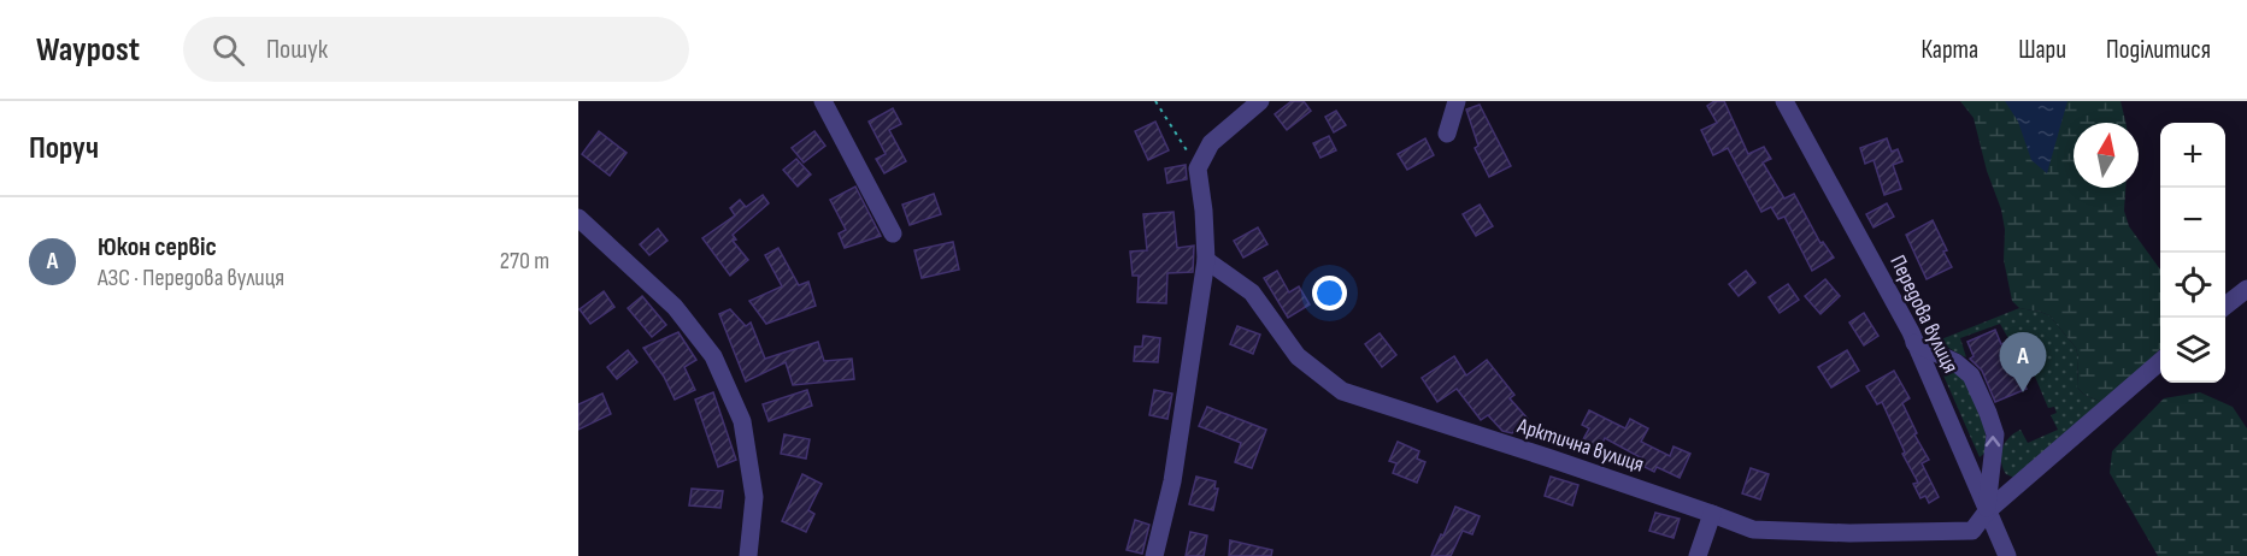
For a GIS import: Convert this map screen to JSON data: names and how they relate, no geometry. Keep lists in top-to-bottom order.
{
  "streets": {
    "street": ["Передова вулиця", "Арктична вулиця"]
  },
  "crossings": [
    ["Передова вулиця", "Арктична вулиця"]
  ],
  "north": "top",
  "page": {
    "header": "Waypost",
    "search": "Пошук",
    "nav": ["Карта", "Шари", "Поділитися"],
    "heading": "Поруч",
    "map_buttons": ["+", "−"],
    "list": [
      {
        "mark": "A",
        "name": "Юкон сервіс",
        "note": "АЗС · Передова вулиця",
        "value": "270 m"
      }
    ],
    "pins": "A"
  }
}
